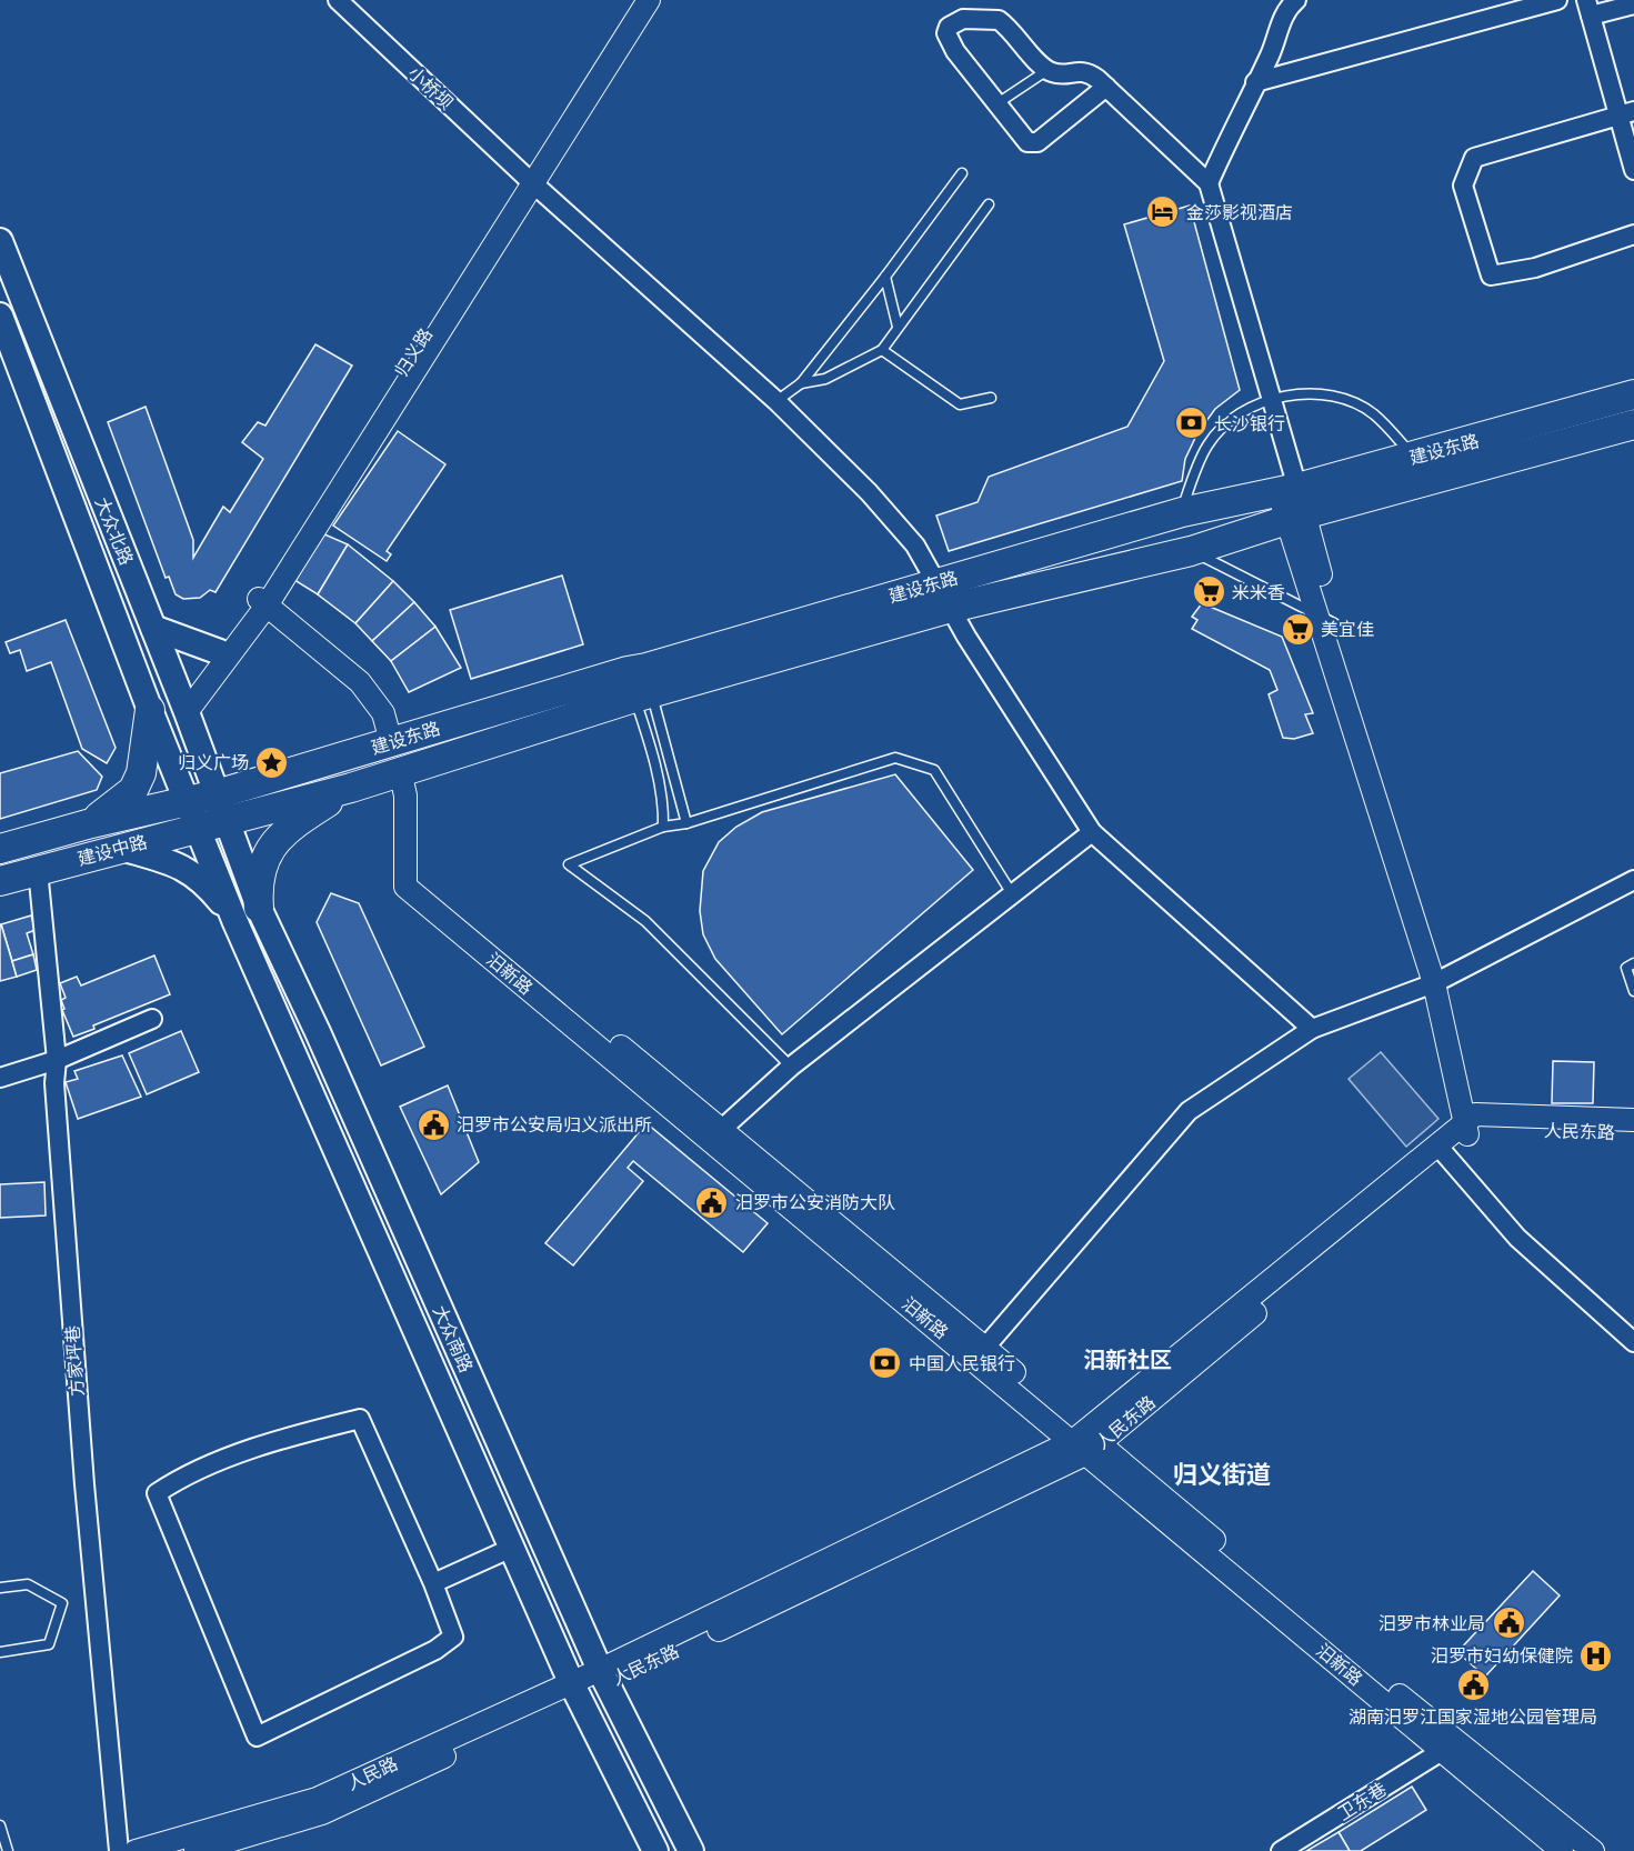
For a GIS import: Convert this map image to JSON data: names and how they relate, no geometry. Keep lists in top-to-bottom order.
{
  "streets": {
    "main road": [
      "建设东路",
      "大众北路",
      "建设中路",
      "大众南路"
    ],
    "street": [
      "小桥坝",
      "汨新路",
      "人民东路",
      "方家坪巷",
      "人民路",
      "卫东巷"
    ]
  },
  "crossings": [
    ["小桥坝", "建设东路"],
    ["建设东路", "大众北路"],
    ["建设东路", "建设中路"],
    ["建设东路", "汨新路"],
    ["建设东路", "大众南路"],
    ["大众北路", "建设中路"],
    ["大众北路", "大众南路"],
    ["建设中路", "大众南路"],
    ["建设中路", "方家坪巷"],
    ["汨新路", "人民东路"],
    ["汨新路", "卫东巷"],
    ["人民东路", "大众南路"],
    ["人民东路", "人民路"],
    ["大众南路", "人民路"]
  ],
  "districts": ["汨新社区", "归义街道"],
  "places": {
    "hotel": ["金莎影视酒店"],
    "bank": ["长沙银行", "中国人民银行"],
    "supermarket": ["米米香", "美宜佳"],
    "place": ["归义广场"],
    "public building": [
      "汨罗市公安局归义派出所",
      "汨罗市公安消防大队",
      "汨罗市林业局",
      "湖南汨罗江国家湿地公园管理局"
    ],
    "hospital": ["汨罗市妇幼保健院"]
  }
}
